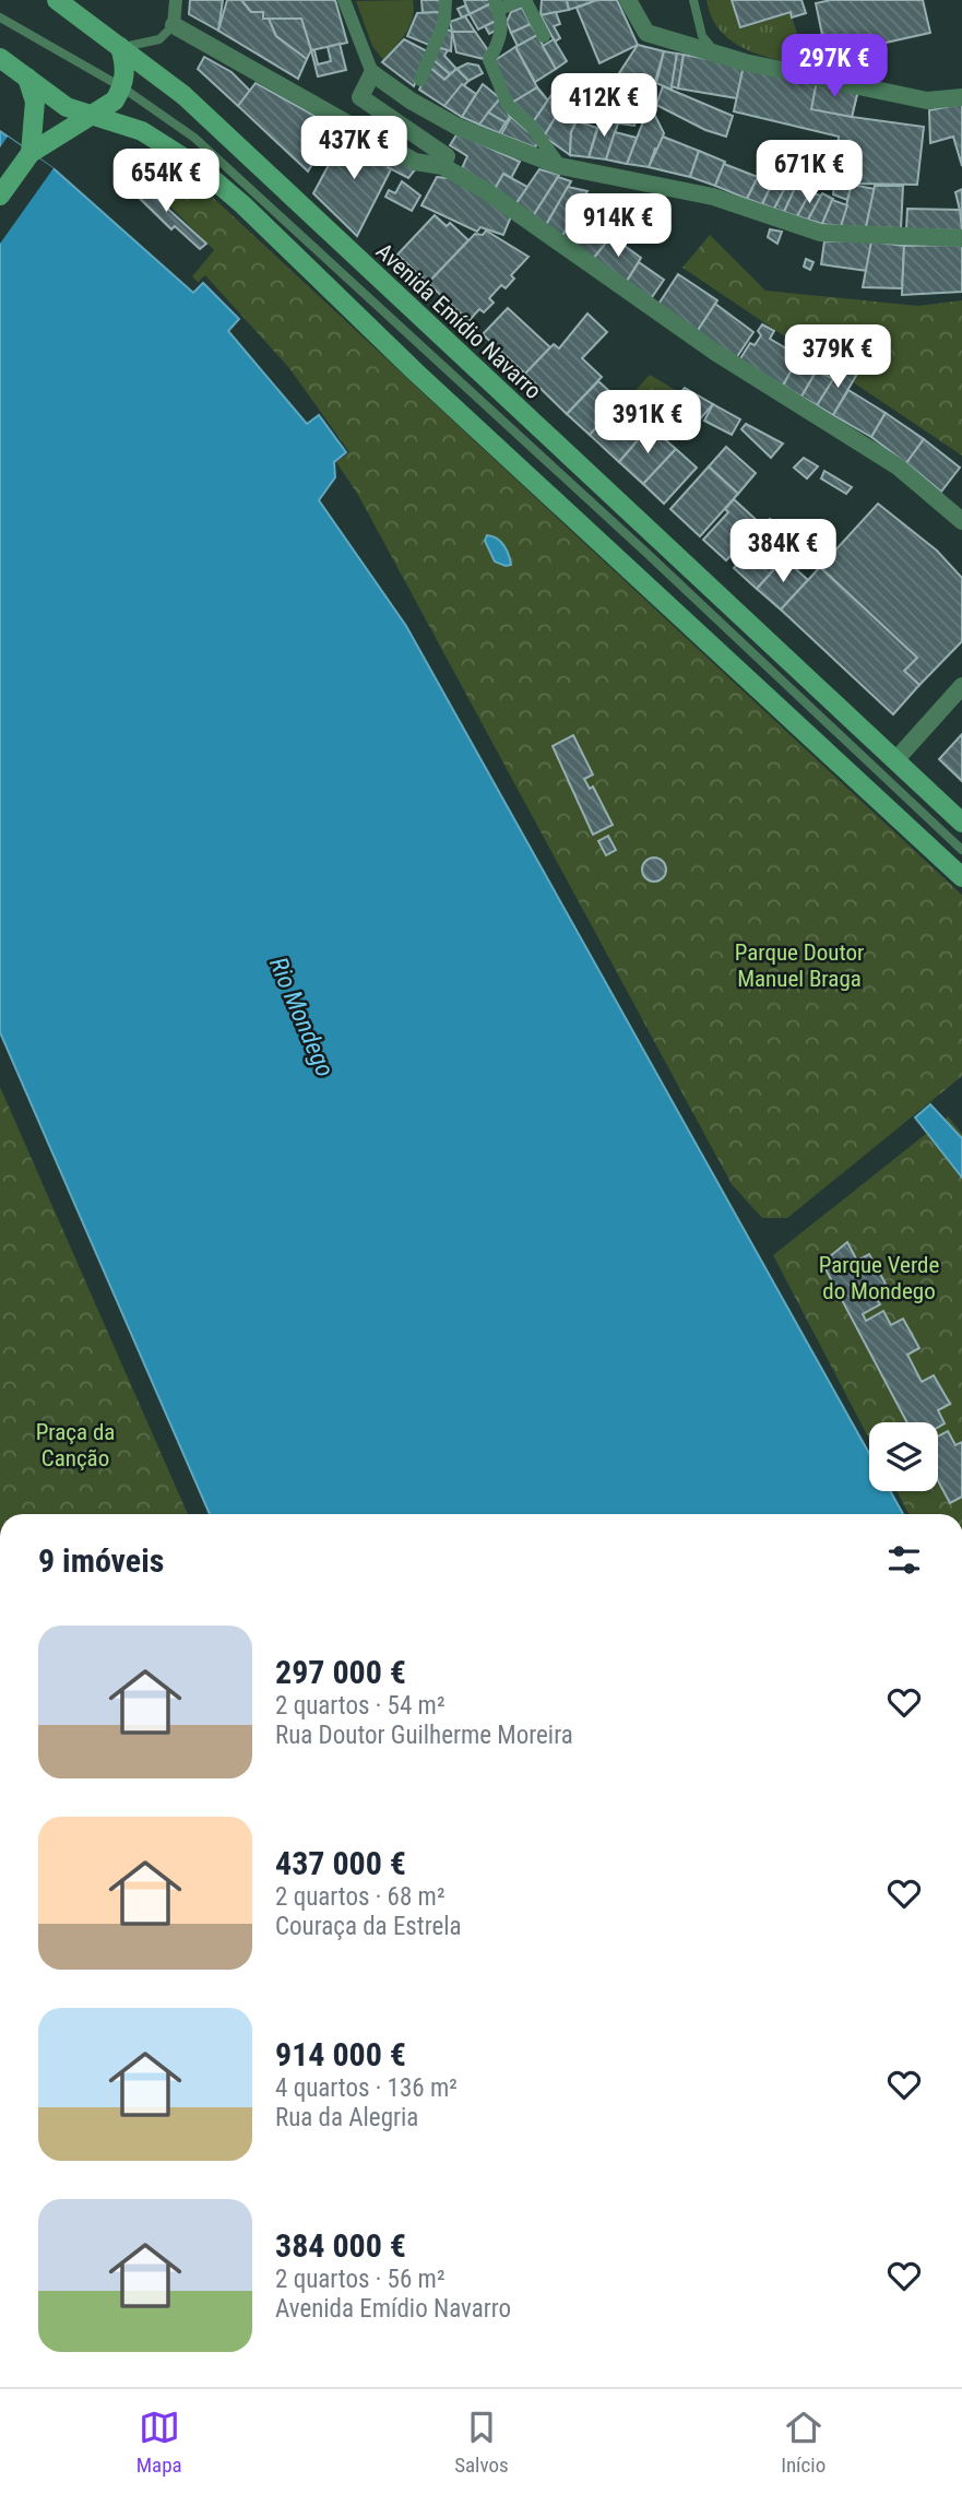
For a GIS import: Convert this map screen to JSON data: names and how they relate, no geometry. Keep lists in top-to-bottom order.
{
  "streets": {
    "main road": ["Avenida Emídio Navarro"]
  },
  "water": ["Rio Mondego"],
  "parks": ["Parque Doutor Manuel Braga", "Parque Verde do Mondego", "Praça da Canção"],
  "page": {
    "price": [
      "297K €",
      "412K €",
      "437K €",
      "671K €",
      "654K €",
      "914K €",
      "379K €",
      "391K €",
      "384K €"
    ],
    "heading": "9 imóveis",
    "list": [
      {
        "name": "297 000 €",
        "note": "2 quartos · 54 m² · Rua Doutor Guilherme Moreira"
      },
      {
        "name": "437 000 €",
        "note": "2 quartos · 68 m² · Couraça da Estrela"
      },
      {
        "name": "914 000 €",
        "note": "4 quartos · 136 m² · Rua da Alegria"
      },
      {
        "name": "384 000 €",
        "note": "2 quartos · 56 m² · Avenida Emídio Navarro"
      }
    ],
    "tabs": ["Mapa", "Salvos", "Início"]
  }
}
